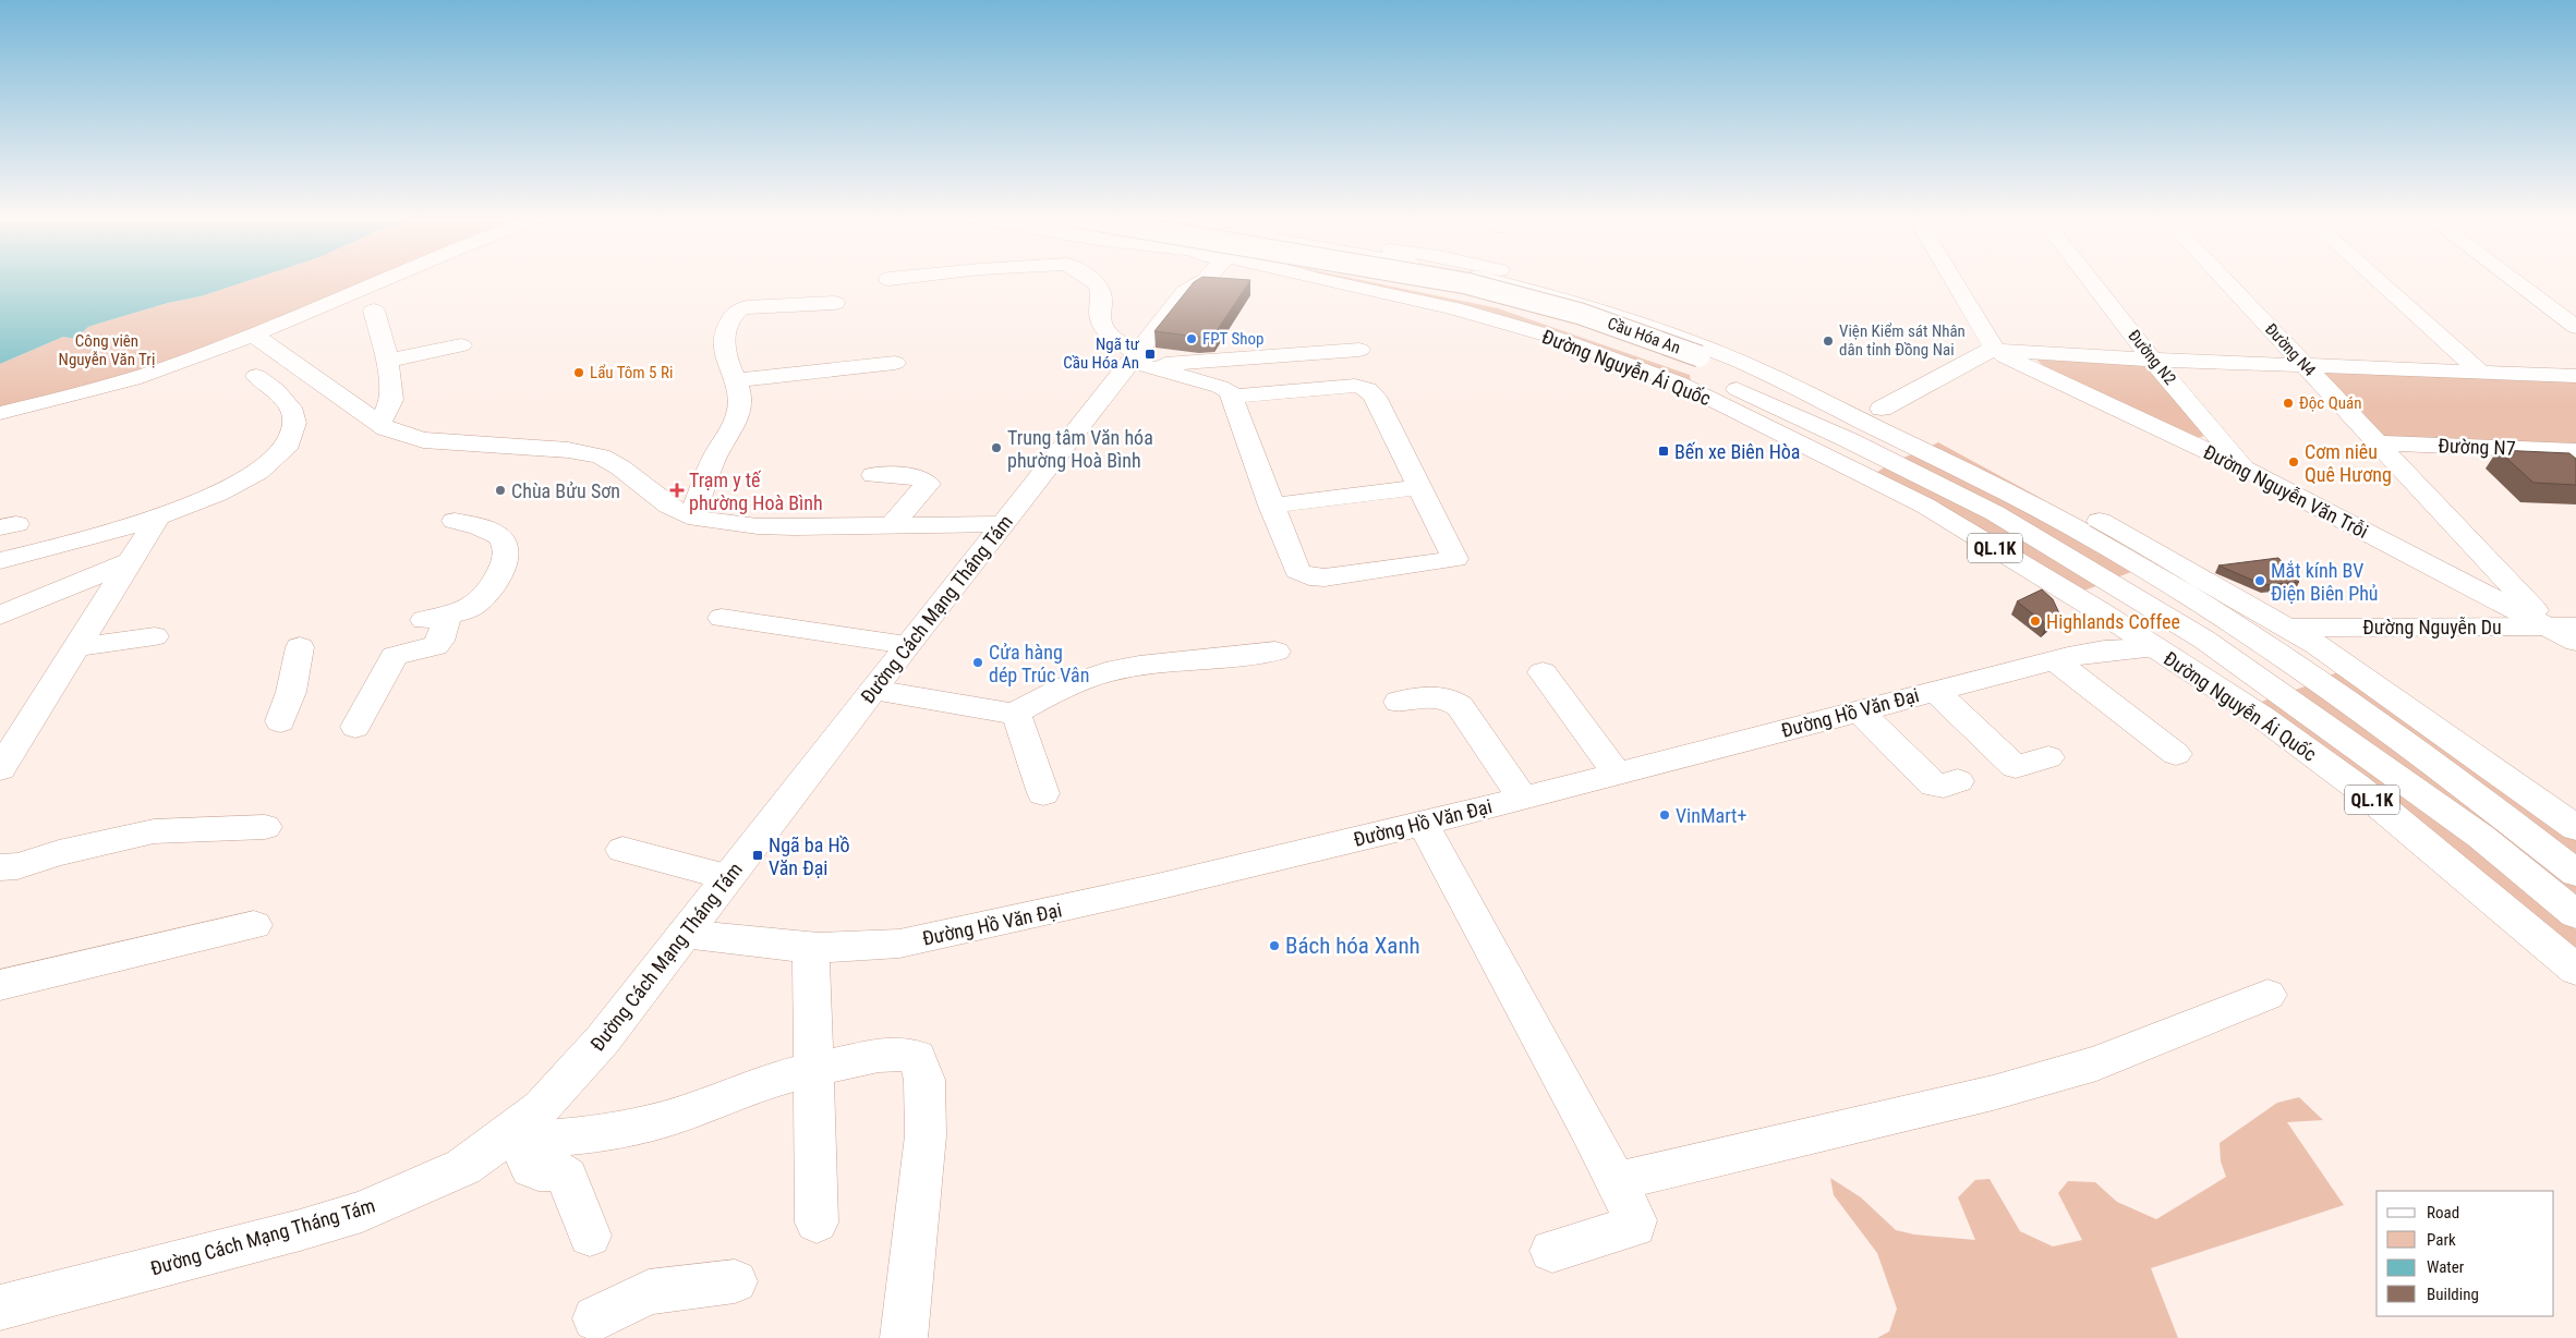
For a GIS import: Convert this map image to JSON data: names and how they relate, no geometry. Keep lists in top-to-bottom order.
{
  "streets": {
    "street": [
      "Cầu Hóa An",
      "Đường N4",
      "Đường N2",
      "Đường Nguyễn Ái Quốc",
      "Đường N7",
      "Đường Nguyễn Văn Trỗi",
      "QL.1K",
      "Đường Cách Mạng Tháng Tám",
      "Đường Nguyễn Du",
      "Đường Hồ Văn Đại"
    ]
  },
  "crossings": [
    ["Cầu Hóa An", "Đường Nguyễn Ái Quốc"],
    ["Đường N4", "Đường N7"],
    ["Đường N4", "Đường Nguyễn Văn Trỗi"],
    ["Đường N4", "Đường Nguyễn Du"],
    ["Đường N2", "Đường Nguyễn Văn Trỗi"],
    ["Đường Nguyễn Ái Quốc", "Đường Nguyễn Du"],
    ["Đường Nguyễn Ái Quốc", "Đường Hồ Văn Đại"],
    ["Đường Nguyễn Văn Trỗi", "Đường Nguyễn Du"],
    ["Đường Cách Mạng Tháng Tám", "Đường Hồ Văn Đại"],
    ["Đường Nguyễn Du", "Đường Hồ Văn Đại"]
  ],
  "parks": ["Công viên Nguyễn Văn Trị"],
  "places": {
    "other": [
      "FPT Shop",
      "Viện Kiểm sát Nhân dân tỉnh Đồng Nai",
      "Lẩu Tôm 5 Ri",
      "Độc Quán",
      "Trung tâm Văn hóa phường Hoà Bình",
      "Cơm niêu Quê Hương",
      "Chùa Bửu Sơn",
      "Mắt kính BV Điện Biên Phủ",
      "Highlands Coffee",
      "Cửa hàng dép Trúc Vân",
      "VinMart+",
      "Bách hóa Xanh"
    ],
    "transit": ["Ngã tư Cầu Hóa An", "Bến xe Biên Hòa", "Ngã ba Hồ Văn Đại"],
    "health": ["Trạm y tế phường Hoà Bình"]
  },
  "legend": [
    "Road",
    "Park",
    "Water",
    "Building"
  ]
}
